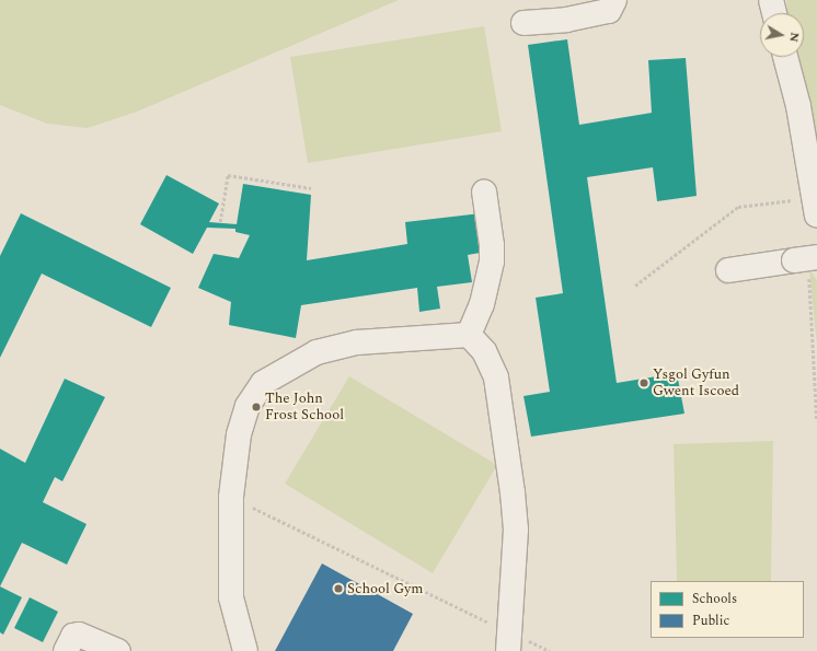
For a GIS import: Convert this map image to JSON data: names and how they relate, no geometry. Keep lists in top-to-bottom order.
{
  "places": ["Ysgol Gyfun Gwent Iscoed", "The John Frost School", "School Gym"],
  "legend": ["Schools", "Public"],
  "north": "right"
}
